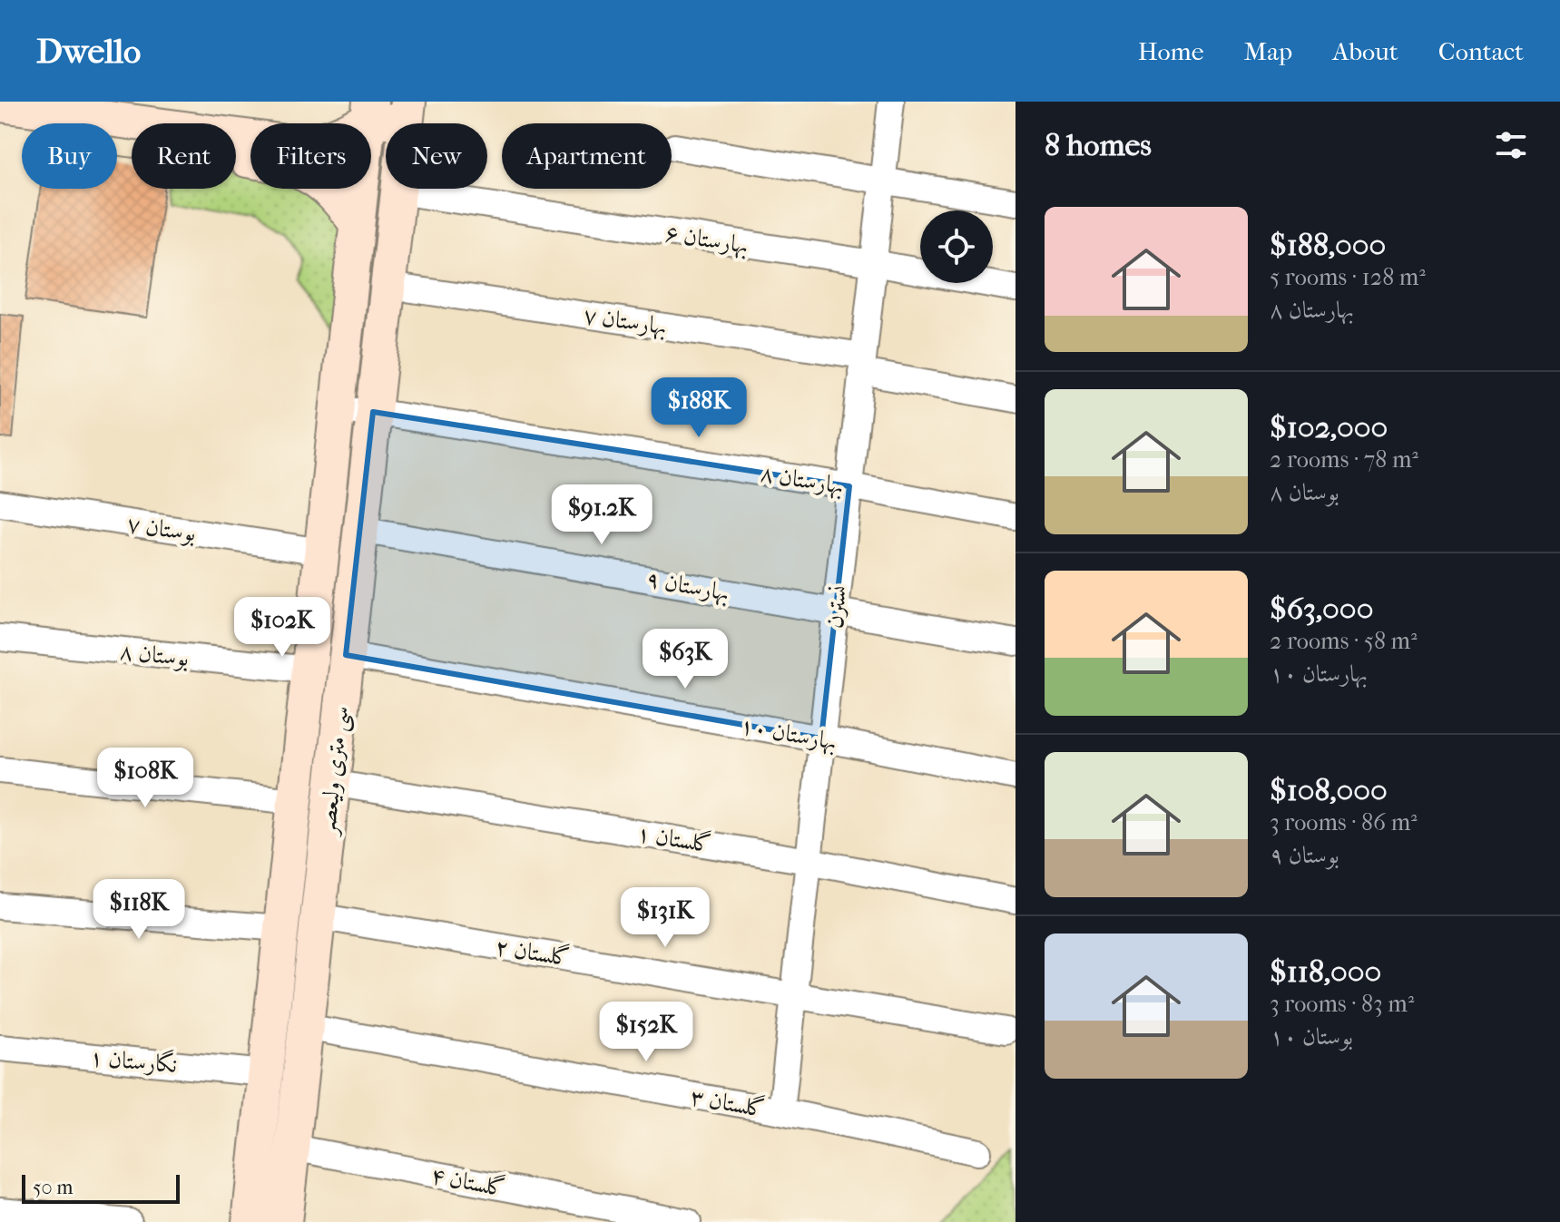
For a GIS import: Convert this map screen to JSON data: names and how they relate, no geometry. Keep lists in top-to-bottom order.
{
  "streets": {
    "main road": ["سی متری ولیعصر"],
    "street": [
      "بهارستان ۶",
      "بهارستان ۷",
      "بهارستان ۸",
      "بوستان ۷",
      "بهارستان ۹",
      "نسترن",
      "بوستان ۸",
      "بهارستان ۱۰",
      "گلستان ۱",
      "گلستان ۲",
      "نگارستان ۱",
      "گلستان ۳",
      "گلستان ۴"
    ]
  },
  "crossings": [
    ["بهارستان ۶", "نسترن"],
    ["بهارستان ۶", "سی متری ولیعصر"],
    ["بهارستان ۷", "نسترن"],
    ["بهارستان ۷", "سی متری ولیعصر"],
    ["بهارستان ۸", "نسترن"],
    ["بهارستان ۸", "سی متری ولیعصر"],
    ["بوستان ۷", "سی متری ولیعصر"],
    ["بهارستان ۹", "نسترن"],
    ["بهارستان ۹", "سی متری ولیعصر"],
    ["نسترن", "بهارستان ۱۰"],
    ["نسترن", "گلستان ۱"],
    ["نسترن", "گلستان ۲"],
    ["نسترن", "گلستان ۳"],
    ["بوستان ۸", "سی متری ولیعصر"],
    ["بهارستان ۱۰", "سی متری ولیعصر"],
    ["سی متری ولیعصر", "گلستان ۱"],
    ["سی متری ولیعصر", "گلستان ۲"],
    ["سی متری ولیعصر", "نگارستان ۱"],
    ["سی متری ولیعصر", "گلستان ۳"],
    ["سی متری ولیعصر", "گلستان ۴"]
  ],
  "scale_bar": "50 m",
  "page": {
    "header": "Dwello",
    "nav": [
      "Home",
      "Map",
      "About",
      "Contact"
    ],
    "heading": "8 homes",
    "chip": [
      "Buy",
      "Rent",
      "Filters",
      "New",
      "Apartment"
    ],
    "list": [
      {
        "name": "$188,000",
        "note": "5 rooms · 128 m² · بهارستان ۸"
      },
      {
        "name": "$102,000",
        "note": "2 rooms · 78 m² · بوستان ۸"
      },
      {
        "name": "$63,000",
        "note": "2 rooms · 58 m² · بهارستان ۱۰"
      },
      {
        "name": "$108,000",
        "note": "3 rooms · 86 m² · بوستان ۹"
      },
      {
        "name": "$118,000",
        "note": "3 rooms · 83 m² · بوستان ۱۰"
      }
    ],
    "price": [
      "$188K",
      "$91.2K",
      "$102K",
      "$63K",
      "$108K",
      "$118K",
      "$131K",
      "$152K"
    ],
    "scale": "50 m"
  }
}
